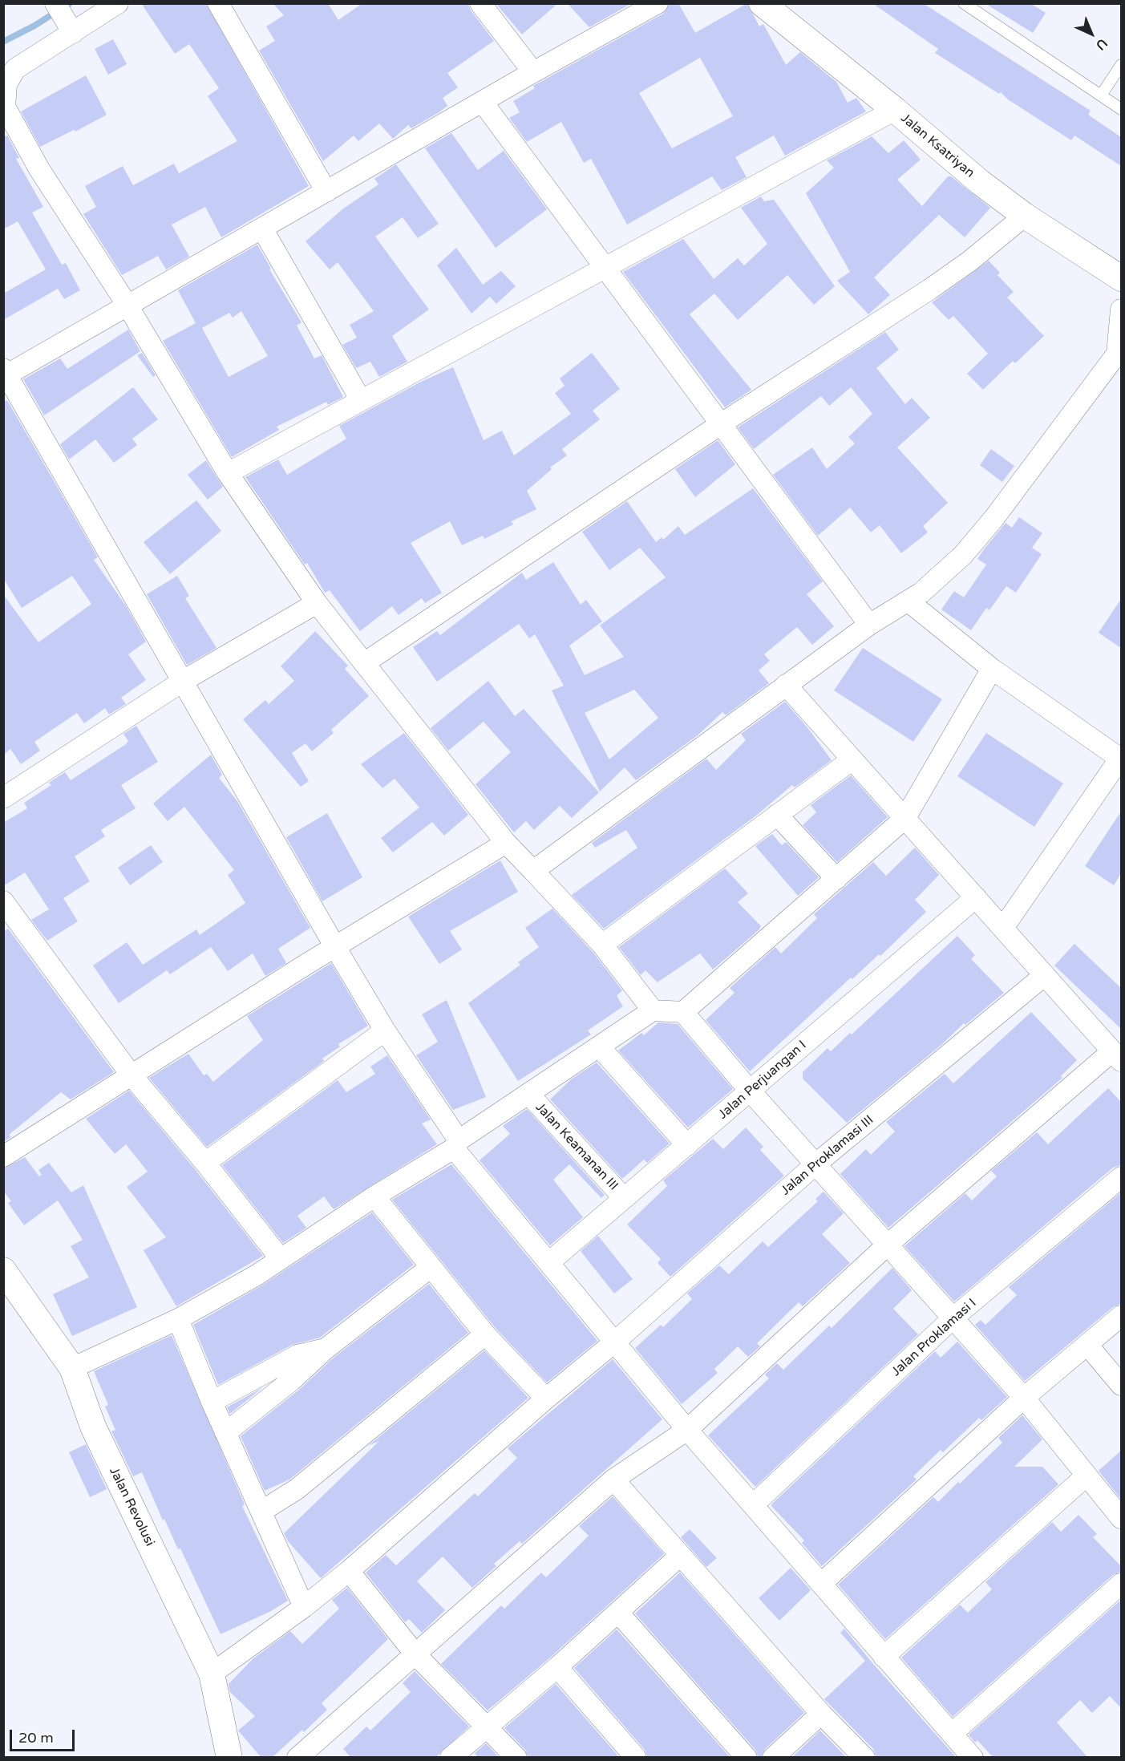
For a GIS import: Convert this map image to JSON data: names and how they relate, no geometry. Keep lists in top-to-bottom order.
{
  "streets": {
    "street": [
      "Jalan Ksatriyan",
      "Jalan Perjuangan I",
      "Jalan Keamanan III",
      "Jalan Proklamasi III",
      "Jalan Proklamasi I",
      "Jalan Revolusi"
    ]
  },
  "crossings": [
    ["Jalan Perjuangan I", "Jalan Keamanan III"],
    ["Jalan Proklamasi III", "Jalan Revolusi"]
  ],
  "scale_bar": "20 m",
  "north": "bottom right"
}
